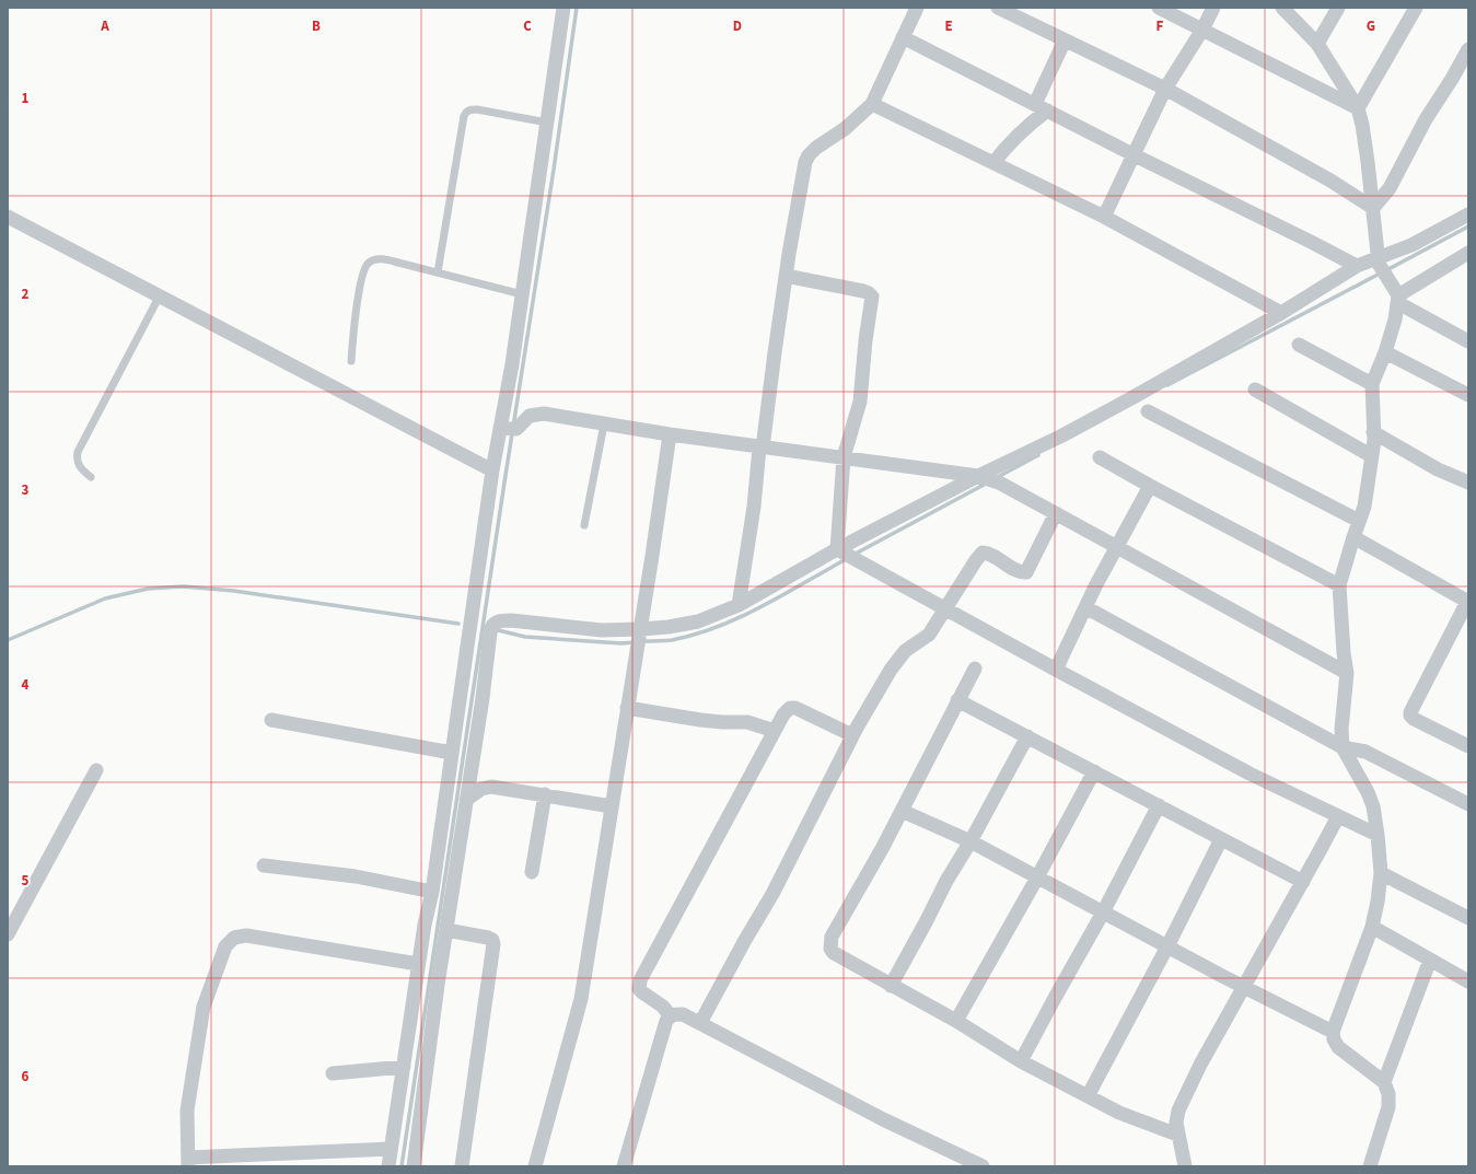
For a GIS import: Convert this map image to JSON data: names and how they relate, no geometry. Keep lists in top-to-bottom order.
{
  "grid": {
    "columns": [
      "A",
      "B",
      "C",
      "D",
      "E",
      "F",
      "G"
    ],
    "rows": [
      "1",
      "2",
      "3",
      "4",
      "5",
      "6"
    ]
  }
}
